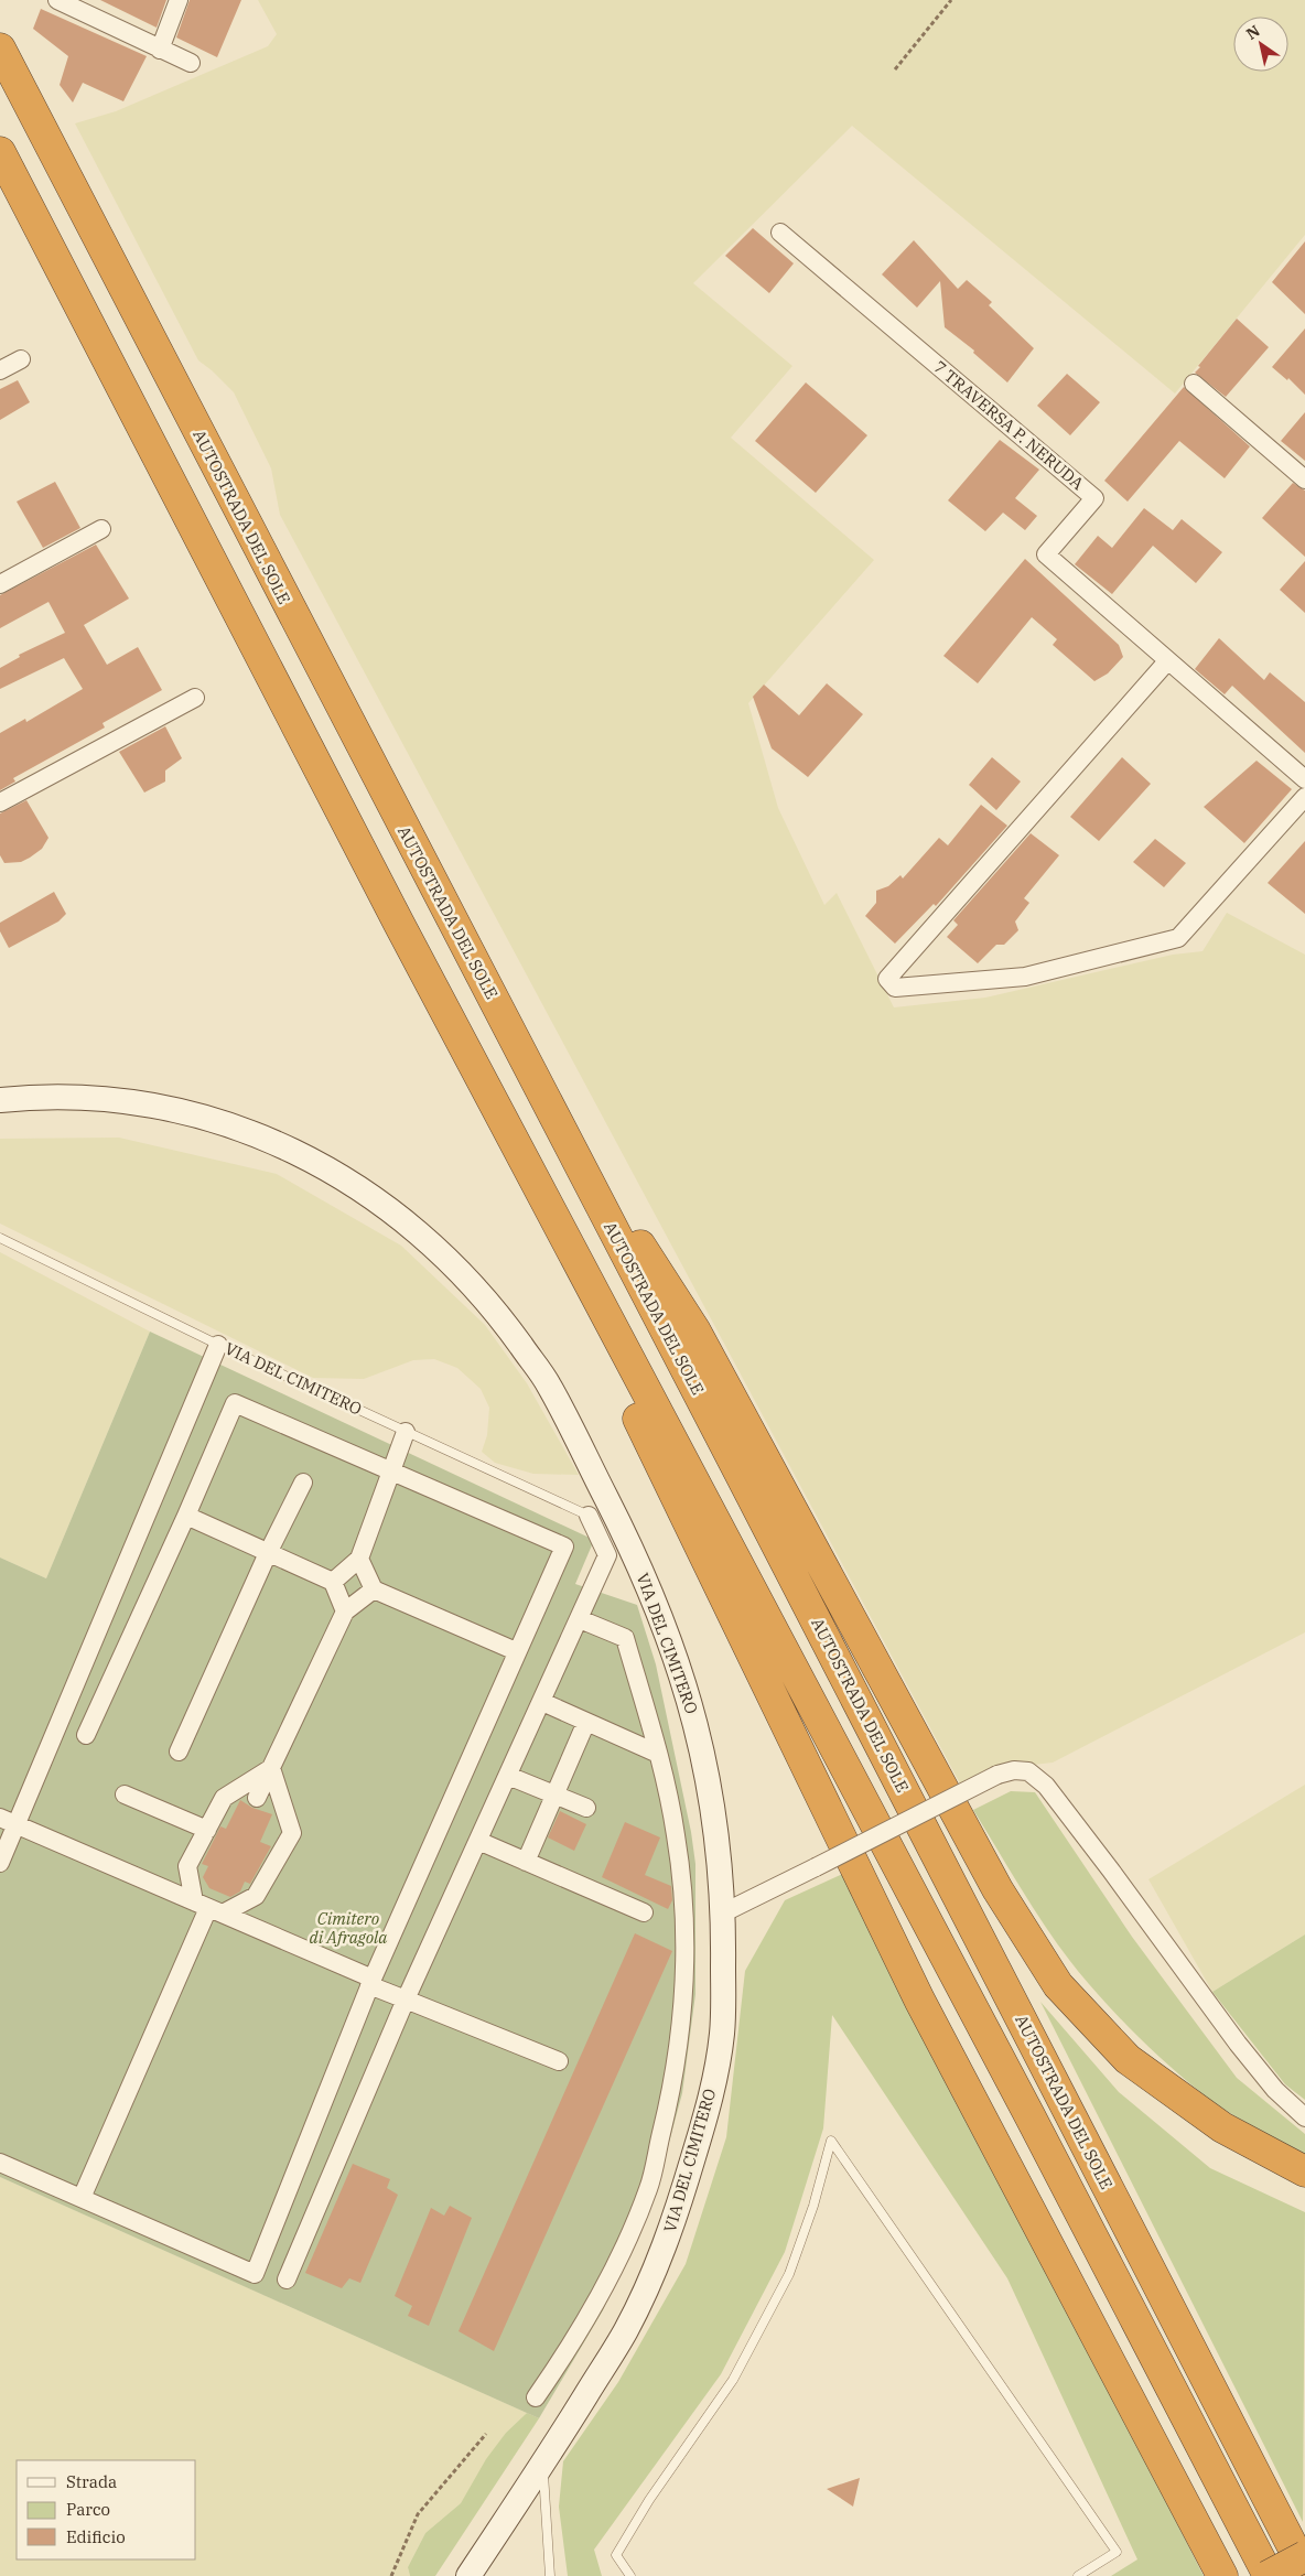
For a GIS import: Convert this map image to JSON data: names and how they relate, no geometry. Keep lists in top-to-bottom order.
{
  "streets": {
    "highway": ["AUTOSTRADA DEL SOLE"],
    "main road": ["VIA DEL CIMITERO"],
    "street": ["7 TRAVERSA P. NERUDA"]
  },
  "parks": ["Cimitero di Afragola"],
  "legend": ["Strada", "Parco", "Edificio"],
  "north": "top left"
}
